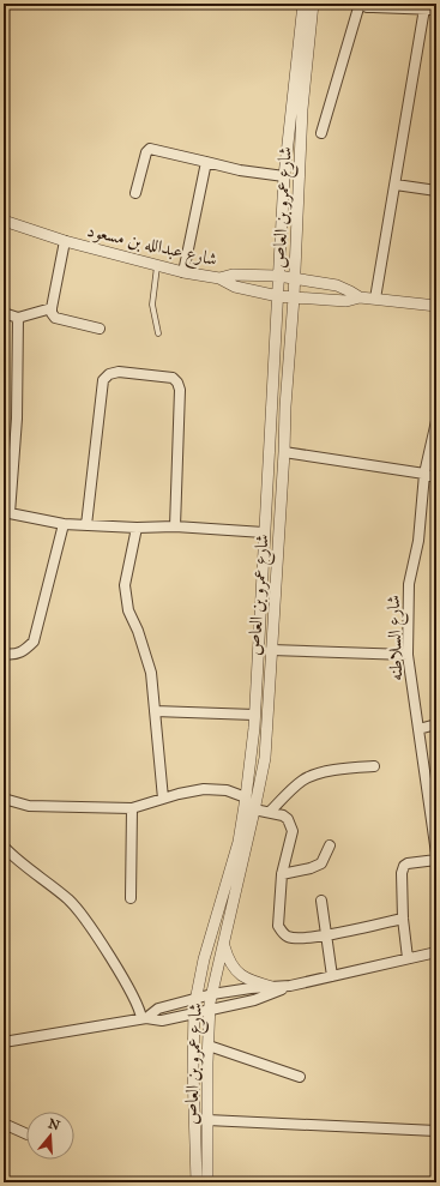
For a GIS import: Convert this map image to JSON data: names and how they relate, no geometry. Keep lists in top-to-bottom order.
{
  "streets": {
    "street": ["شارع عمرو بن العاص", "شارع عبدالله بن مسعود", "شارع السلاطنه"]
  },
  "crossings": [
    ["شارع عمرو بن العاص", "شارع عبدالله بن مسعود"]
  ],
  "north": "top"
}
